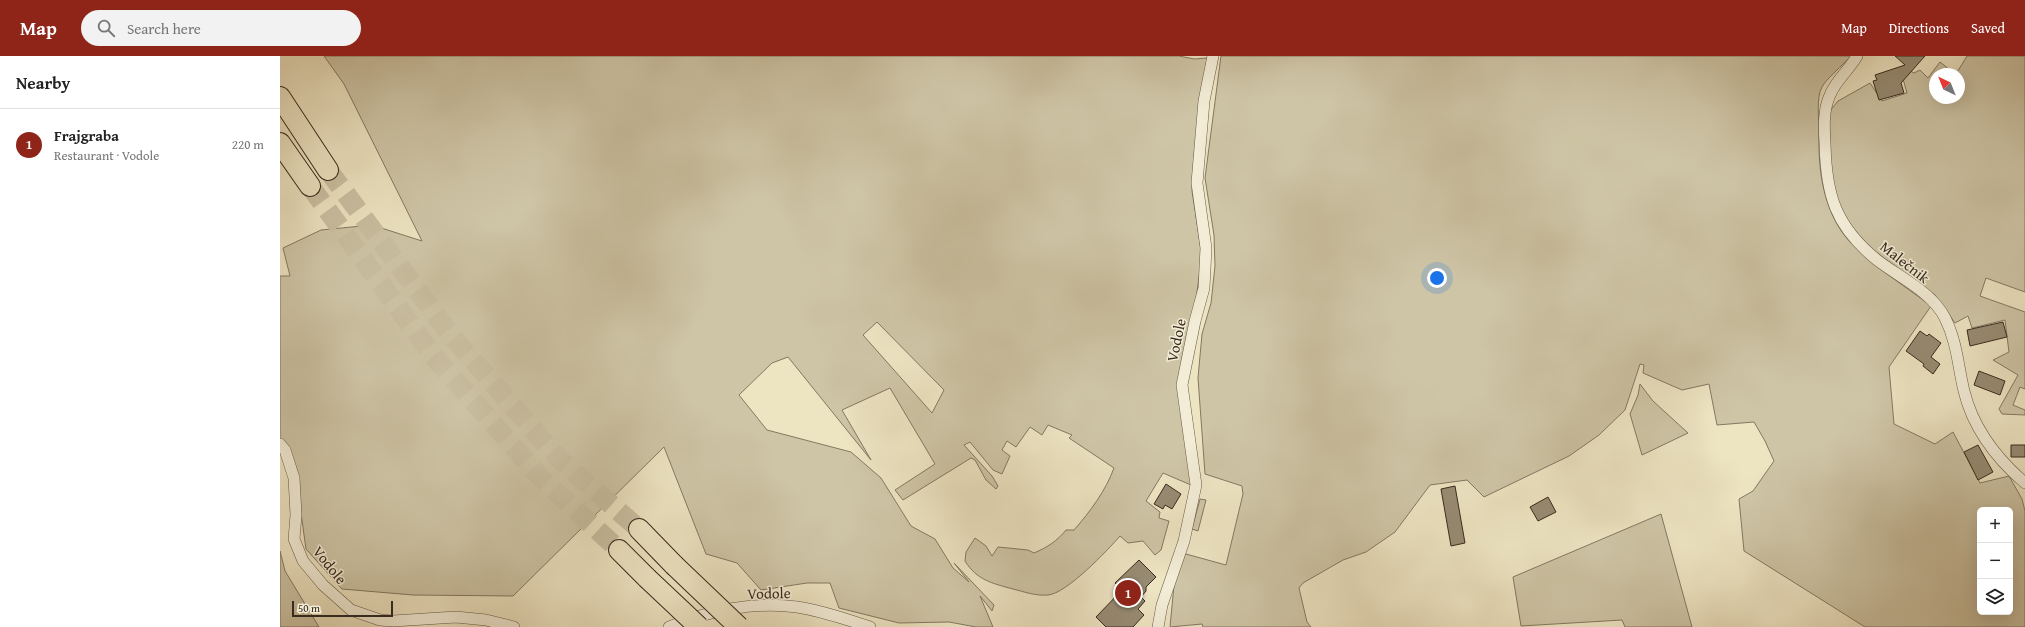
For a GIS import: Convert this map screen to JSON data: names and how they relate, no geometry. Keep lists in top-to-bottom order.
{
  "streets": {
    "street": ["Malečnik", "Vodole"]
  },
  "scale_bar": "50 m",
  "north": "top left",
  "page": {
    "header": "Map",
    "search": "Search here",
    "nav": ["Map", "Directions", "Saved"],
    "heading": "Nearby",
    "list": [
      {
        "mark": "1",
        "name": "Frajgraba",
        "note": "Restaurant · Vodole",
        "value": "220 m"
      }
    ],
    "map_buttons": ["+", "−"],
    "pins": "1",
    "scale": "50 m"
  }
}
